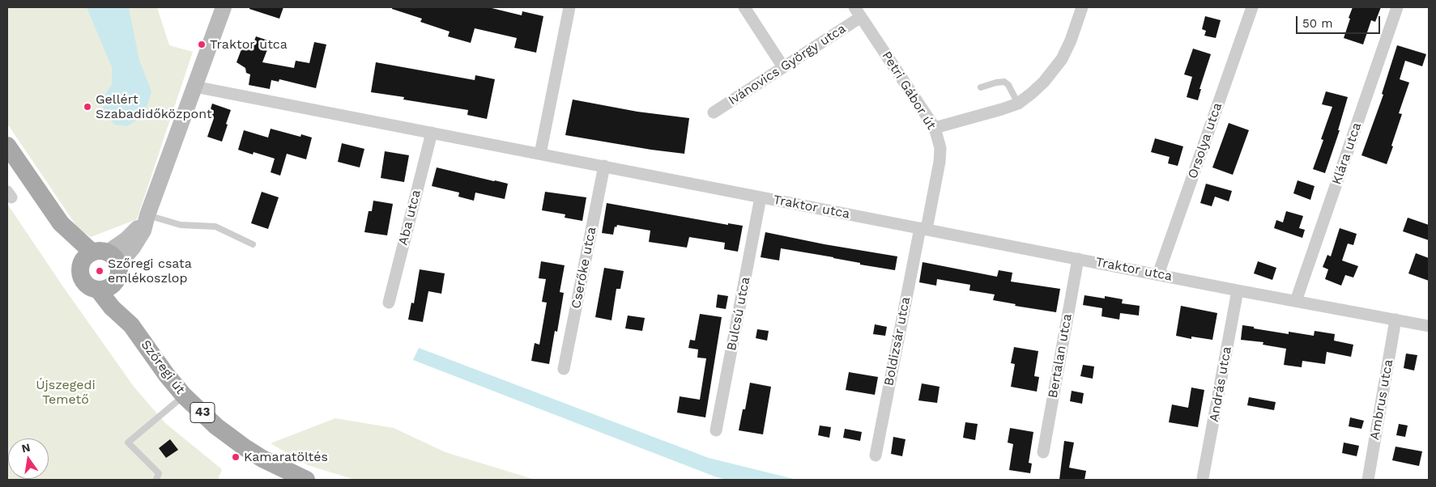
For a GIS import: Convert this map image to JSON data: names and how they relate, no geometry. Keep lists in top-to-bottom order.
{
  "streets": {
    "main road": ["Szőregi út", "43"],
    "street": [
      "Ivánovics György utca",
      "Petri Gábor út",
      "Orsolya utca",
      "Klára utca",
      "Traktor utca",
      "Aba utca",
      "Cserőke utca",
      "Bulcsú utca",
      "Boldizsár utca",
      "Bertalan utca",
      "András utca",
      "Ambrus utca"
    ]
  },
  "crossings": [
    ["Ivánovics György utca", "Petri Gábor út"],
    ["Petri Gábor út", "Traktor utca"],
    ["Petri Gábor út", "Boldizsár utca"],
    ["Orsolya utca", "Traktor utca"],
    ["Klára utca", "Traktor utca"],
    ["Traktor utca", "Aba utca"],
    ["Traktor utca", "Cserőke utca"],
    ["Traktor utca", "Bulcsú utca"],
    ["Traktor utca", "Boldizsár utca"],
    ["Traktor utca", "Bertalan utca"],
    ["Traktor utca", "András utca"],
    ["Traktor utca", "Ambrus utca"]
  ],
  "parks": ["Újszegedi Temető"],
  "places": [
    "Traktor utca",
    "Gellért Szabadidőközpont",
    "Szőregi csata emlékoszlop",
    "Kamaratöltés"
  ],
  "scale_bar": "50 m",
  "north": "top"
}
